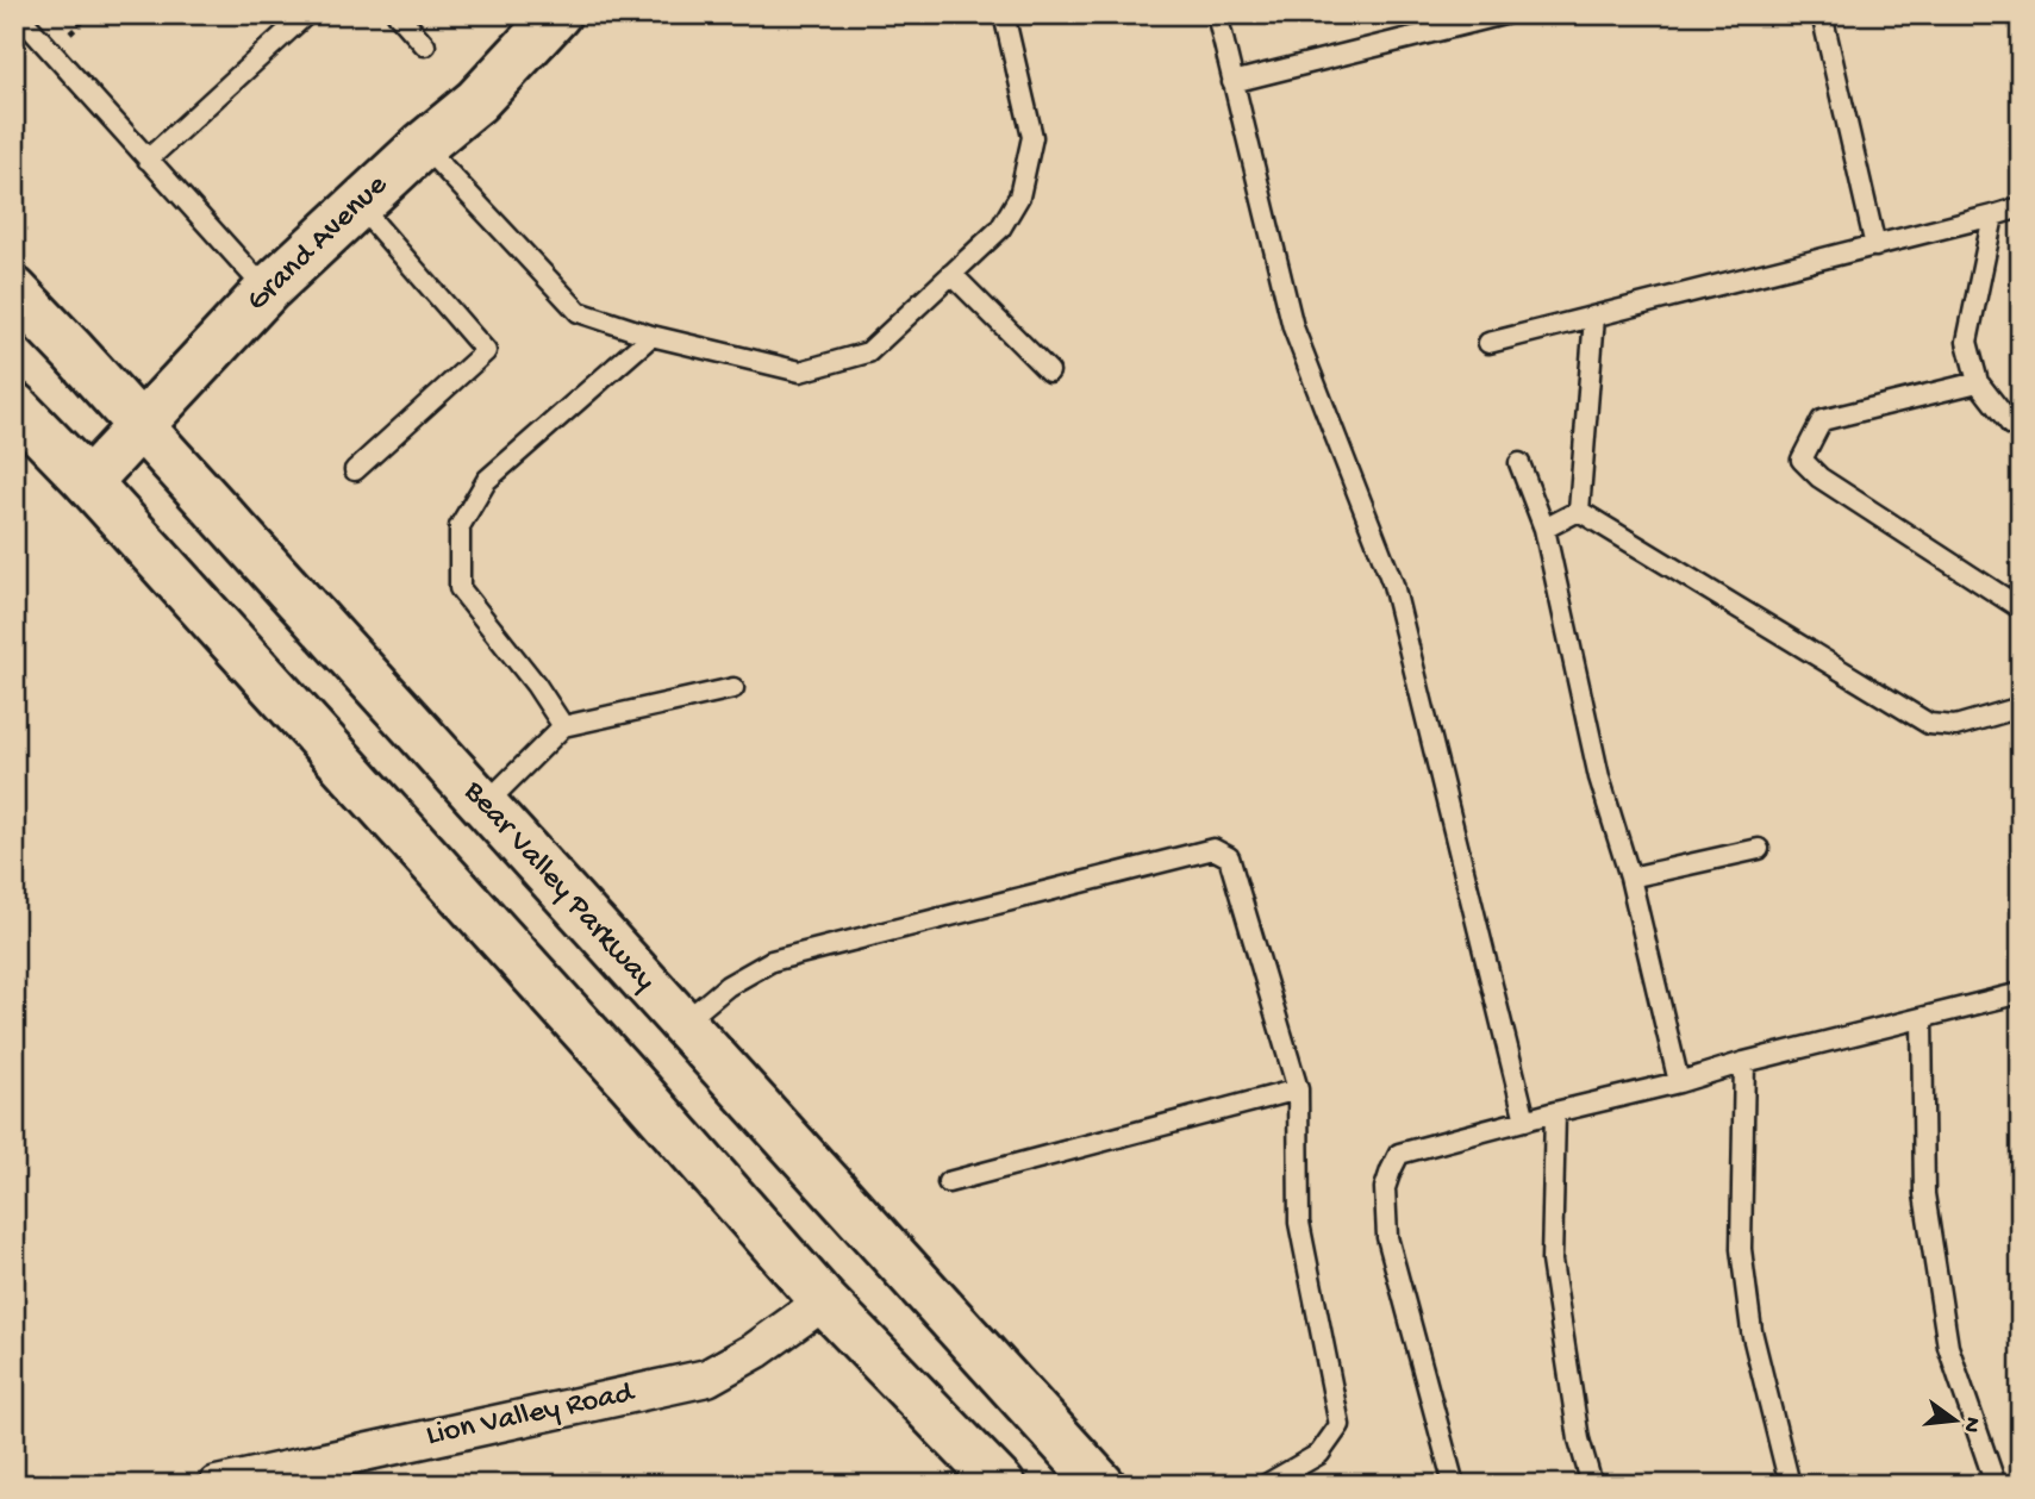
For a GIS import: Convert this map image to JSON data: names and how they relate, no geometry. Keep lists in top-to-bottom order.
{
  "streets": {
    "main road": ["Grand Avenue", "Bear Valley Parkway"],
    "street": ["Lion Valley Road"]
  },
  "crossings": [
    ["Grand Avenue", "Bear Valley Parkway"]
  ],
  "north": "right"
}
